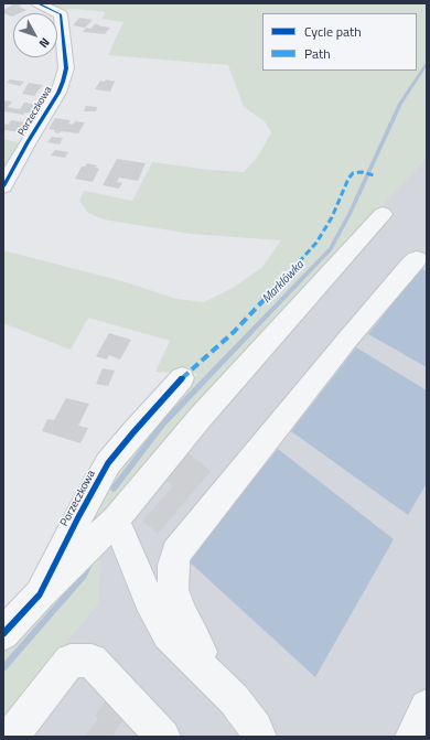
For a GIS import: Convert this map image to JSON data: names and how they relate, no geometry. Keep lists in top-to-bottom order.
{
  "streets": {
    "street": ["Porzeczkowa"]
  },
  "water": ["Marklówka"],
  "legend": ["Cycle path", "Path"],
  "north": "bottom right"
}
